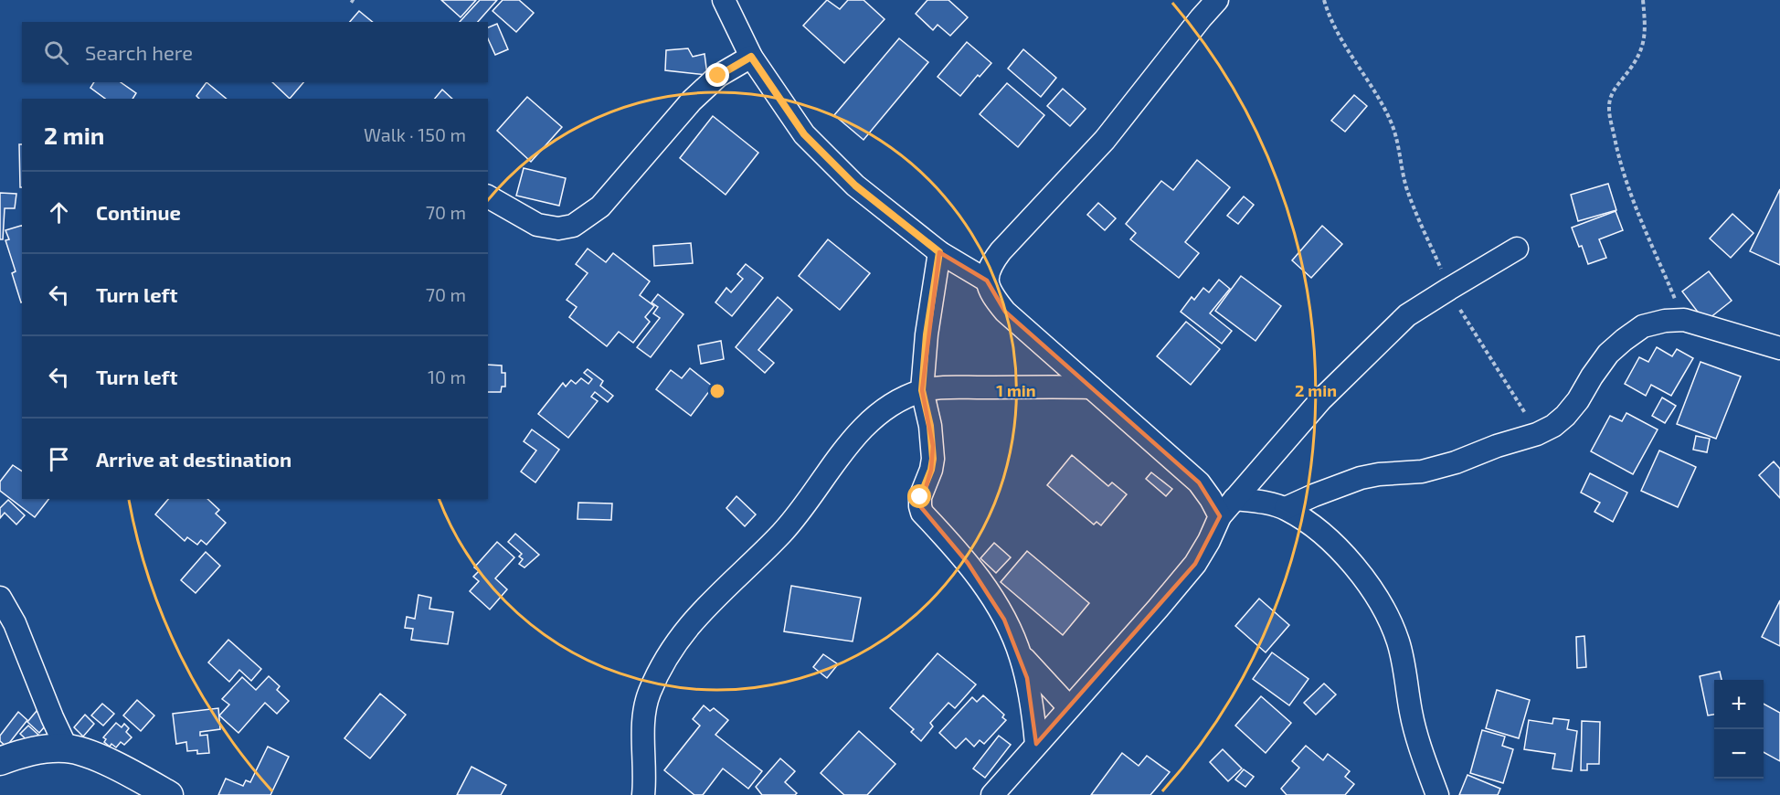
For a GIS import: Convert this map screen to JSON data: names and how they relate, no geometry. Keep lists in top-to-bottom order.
{
  "page": {
    "search": "Search here",
    "heading": ["2 min", "Walk · 150 m"],
    "list": [
      ["Continue", "70 m"],
      ["Turn left", "70 m"],
      ["Turn left", "10 m"],
      "Arrive at destination"
    ],
    "map_buttons": ["+", "−"]
  },
  "rings": ["1 min", "2 min"]
}
